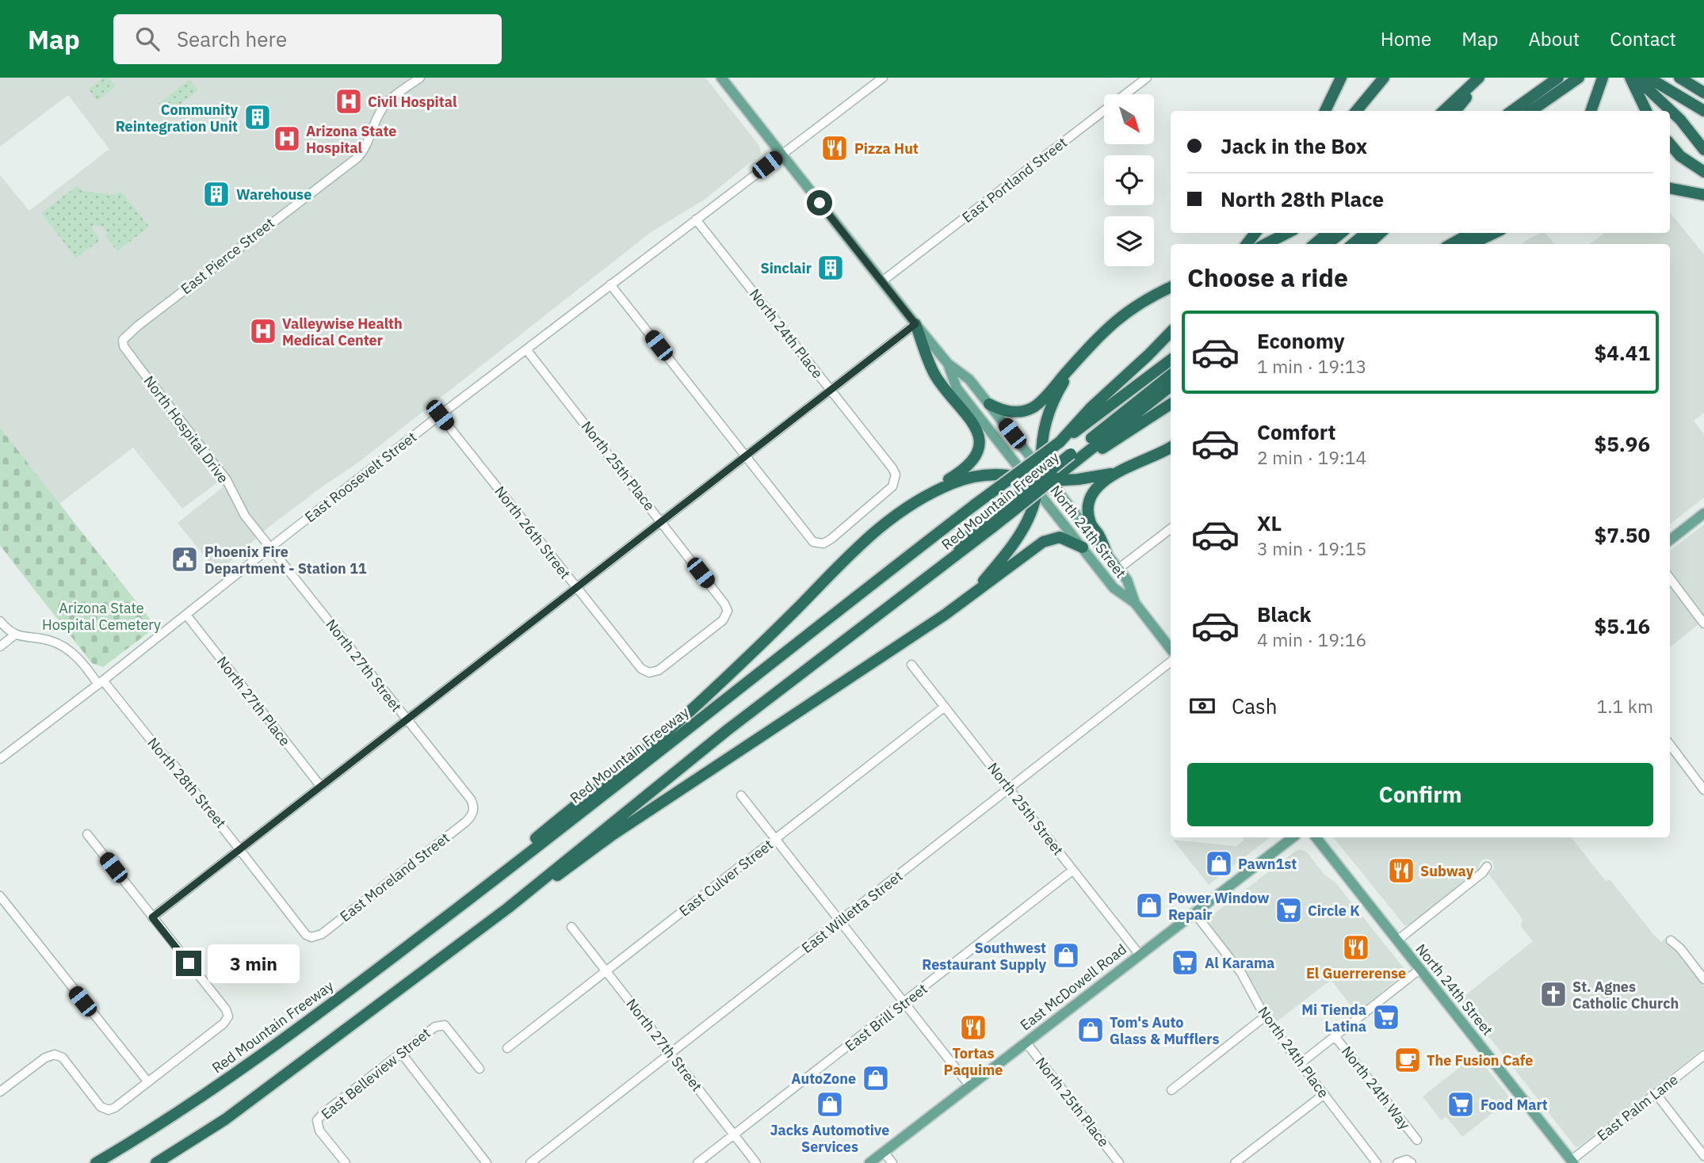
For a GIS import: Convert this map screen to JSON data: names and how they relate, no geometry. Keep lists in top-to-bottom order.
{
  "streets": {
    "highway": ["Red Mountain Freeway"],
    "main road": ["North 24th Street", "East McDowell Road"],
    "street": [
      "East Portland Street",
      "East Pierce Street",
      "North 24th Place",
      "North Hospital Drive",
      "North 25th Place",
      "East Roosevelt Street",
      "North 26th Street",
      "North 27th Street",
      "North 27th Place",
      "North 28th Street",
      "North 25th Street",
      "East Moreland Street",
      "East Culver Street",
      "East Willetta Street",
      "East Brill Street",
      "East Belleview Street",
      "North 24th Way",
      "East Palm Lane"
    ]
  },
  "crossings": [
    ["East Pierce Street", "North Hospital Drive"],
    ["North 24th Place", "East Roosevelt Street"],
    ["North 24th Place", "East McDowell Road"],
    ["North Hospital Drive", "East Roosevelt Street"],
    ["North Hospital Drive", "North 27th Street"],
    ["North 25th Place", "East Roosevelt Street"],
    ["North 25th Place", "North 26th Street"],
    ["North 25th Place", "East McDowell Road"],
    ["East Roosevelt Street", "North 26th Street"],
    ["East Roosevelt Street", "North 27th Street"],
    ["East Roosevelt Street", "North 27th Place"],
    ["East Roosevelt Street", "North 28th Street"],
    ["North 24th Street", "East Palm Lane"],
    ["North 27th Street", "East Moreland Street"],
    ["North 27th Street", "East Culver Street"],
    ["North 27th Street", "East Willetta Street"],
    ["North 27th Street", "East Brill Street"],
    ["North 28th Street", "East Moreland Street"],
    ["North 25th Street", "East Culver Street"],
    ["North 25th Street", "East Willetta Street"],
    ["North 25th Street", "East McDowell Road"],
    ["North 25th Street", "East Brill Street"]
  ],
  "parks": ["Arizona State Hospital Cemetery"],
  "places": {
    "hospital": ["Civil Hospital", "Arizona State Hospital", "Valleywise Health Medical Center"],
    "building": ["Community Reintegration Unit", "Warehouse", "Sinclair"],
    "restaurant": [
      "Pizza Hut",
      "Subway",
      "El Guerrerense",
      "Tortas Paquime"
    ],
    "public building": ["Phoenix Fire Department - Station 11"],
    "shop": [
      "Pawn1st",
      "Power Window Repair",
      "Southwest Restaurant Supply",
      "Tom's Auto Glass & Mufflers",
      "AutoZone",
      "Jacks Automotive Services"
    ],
    "supermarket": [
      "Circle K",
      "Al Karama",
      "Mi Tienda Latina",
      "Food Mart"
    ],
    "church": ["St. Agnes Catholic Church"],
    "cafe": ["The Fusion Cafe"]
  },
  "north": "bottom right",
  "page": {
    "header": "Map",
    "search": "Search here",
    "nav": [
      "Home",
      "Map",
      "About",
      "Contact"
    ],
    "banner": ["Jack in the Box", "North 28th Place"],
    "heading": "Choose a ride",
    "list": [
      {
        "name": "Economy",
        "note": "1 min · 19:13",
        "value": "$4.41"
      },
      {
        "name": "Comfort",
        "note": "2 min · 19:14",
        "value": "$5.96"
      },
      {
        "name": "XL",
        "note": "3 min · 19:15",
        "value": "$7.50"
      },
      {
        "name": "Black",
        "note": "4 min · 19:16",
        "value": "$5.16"
      }
    ],
    "pay": ["Cash", "1.1 km"],
    "buttons": "Confirm",
    "bubble": "3 min"
  }
}
